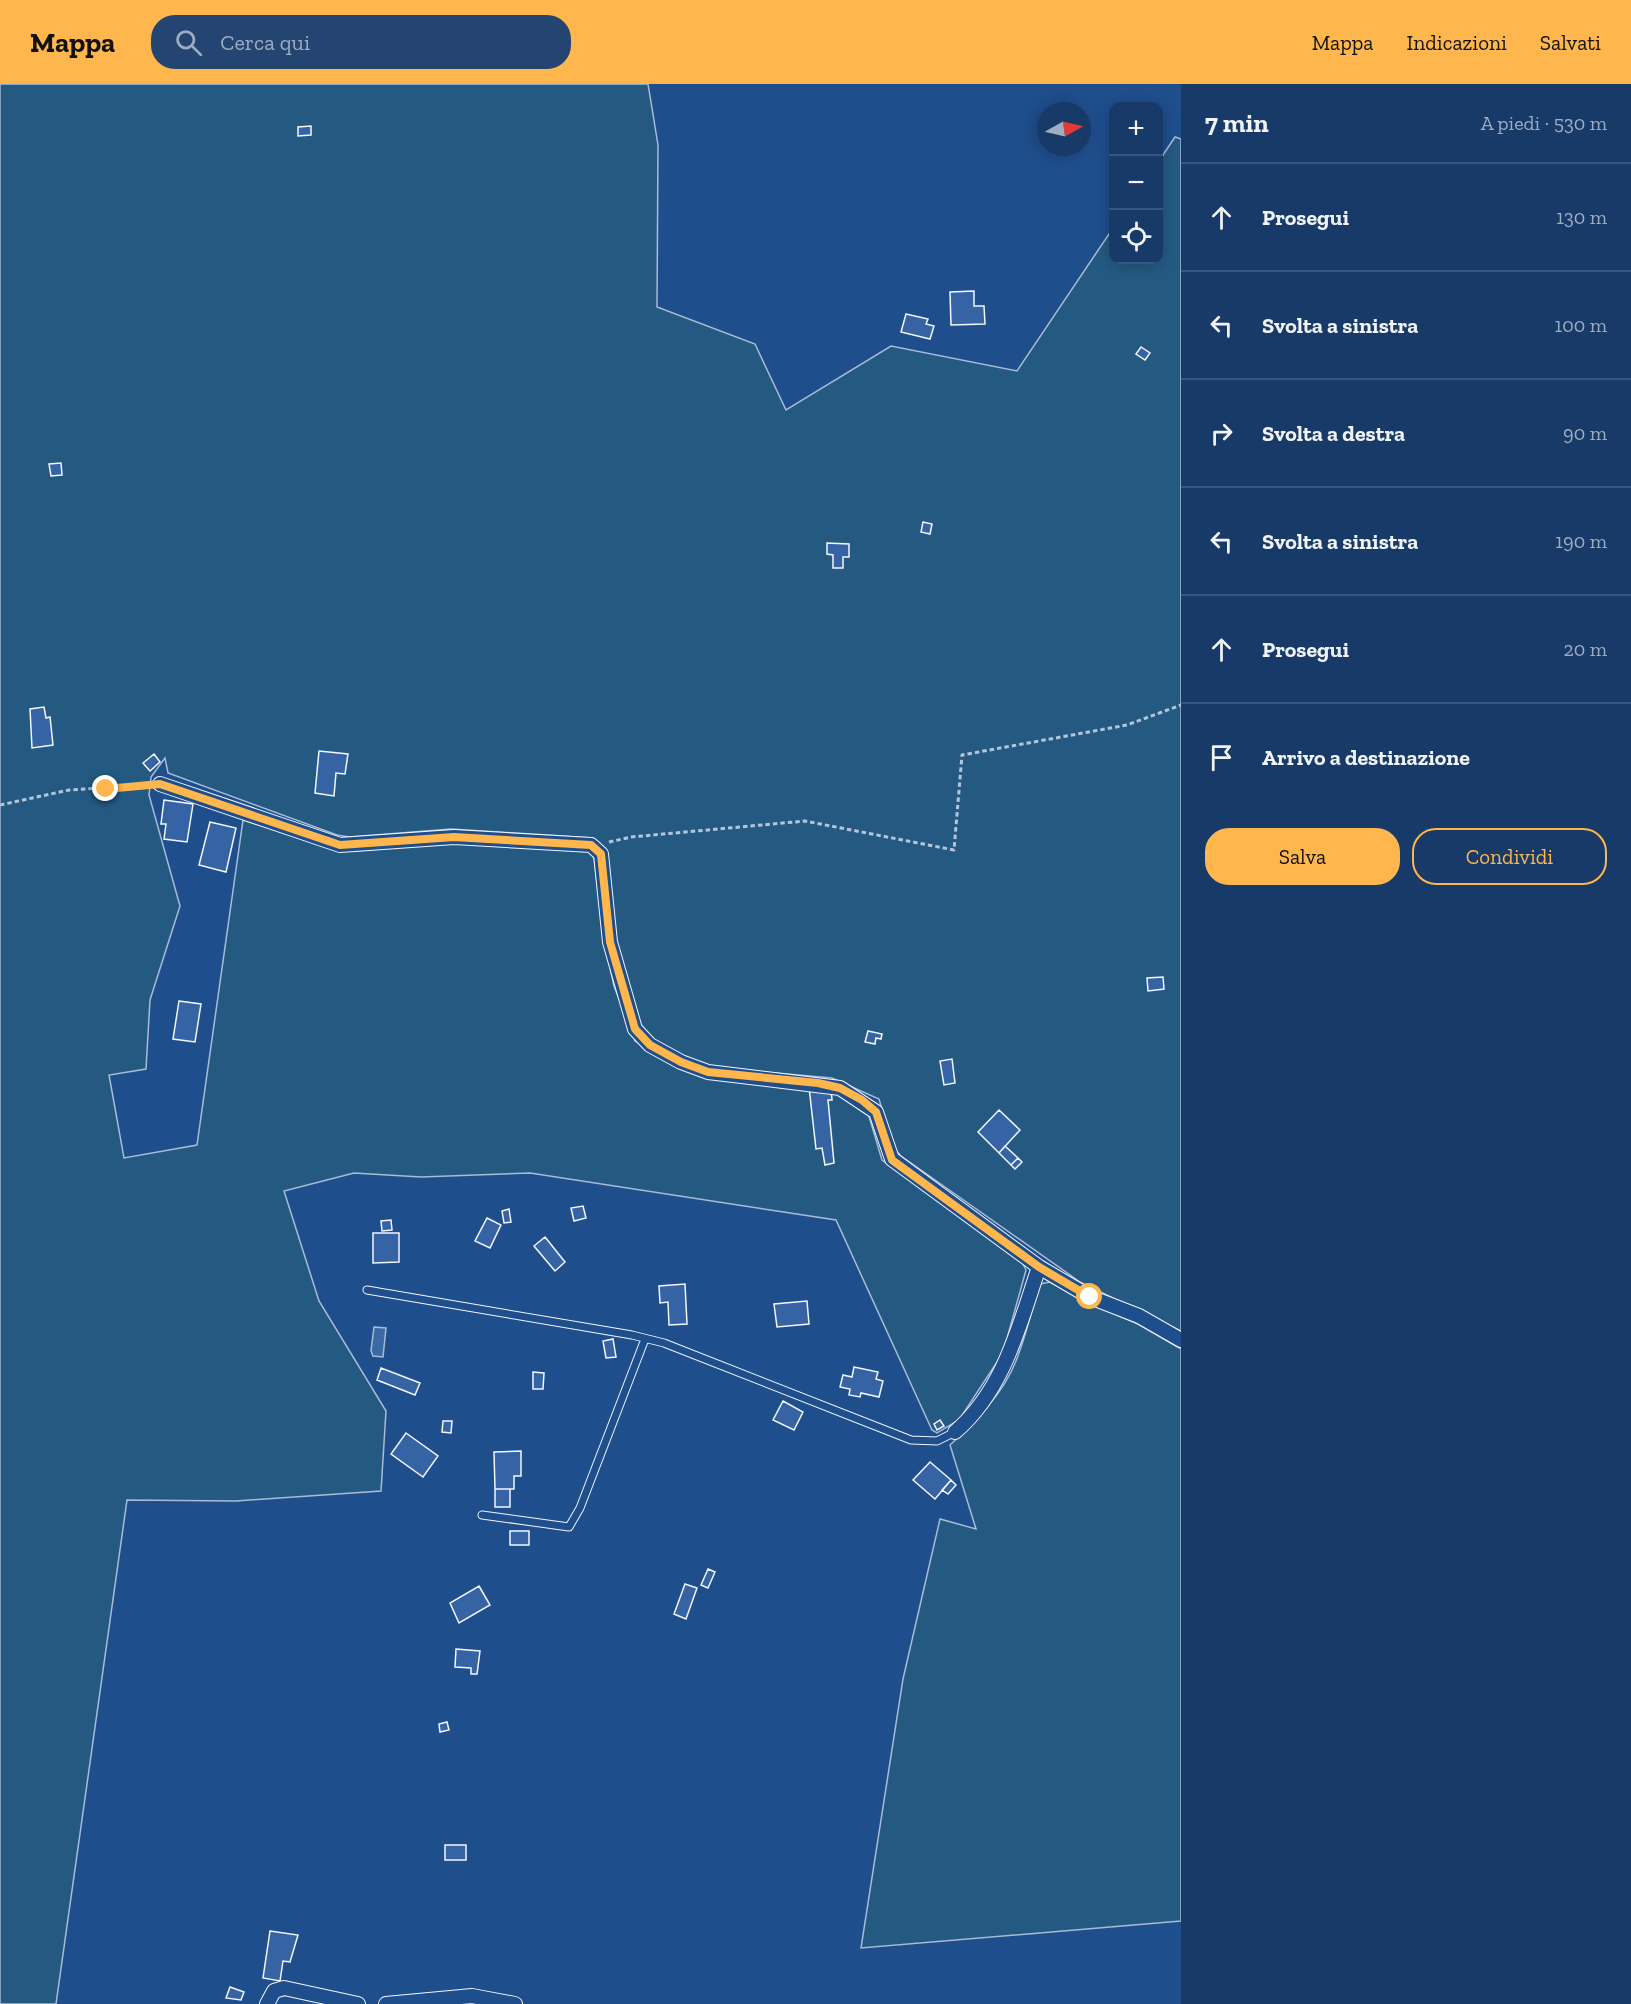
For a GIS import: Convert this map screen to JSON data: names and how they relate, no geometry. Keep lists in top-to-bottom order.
{
  "north": "right",
  "page": {
    "header": "Mappa",
    "search": "Cerca qui",
    "nav": ["Mappa", "Indicazioni", "Salvati"],
    "heading": ["7 min", "A piedi · 530 m"],
    "map_buttons": ["+", "−"],
    "list": [
      ["Prosegui", "130 m"],
      ["Svolta a sinistra", "100 m"],
      ["Svolta a destra", "90 m"],
      ["Svolta a sinistra", "190 m"],
      ["Prosegui", "20 m"],
      "Arrivo a destinazione"
    ],
    "buttons": ["Salva", "Condividi"]
  }
}
